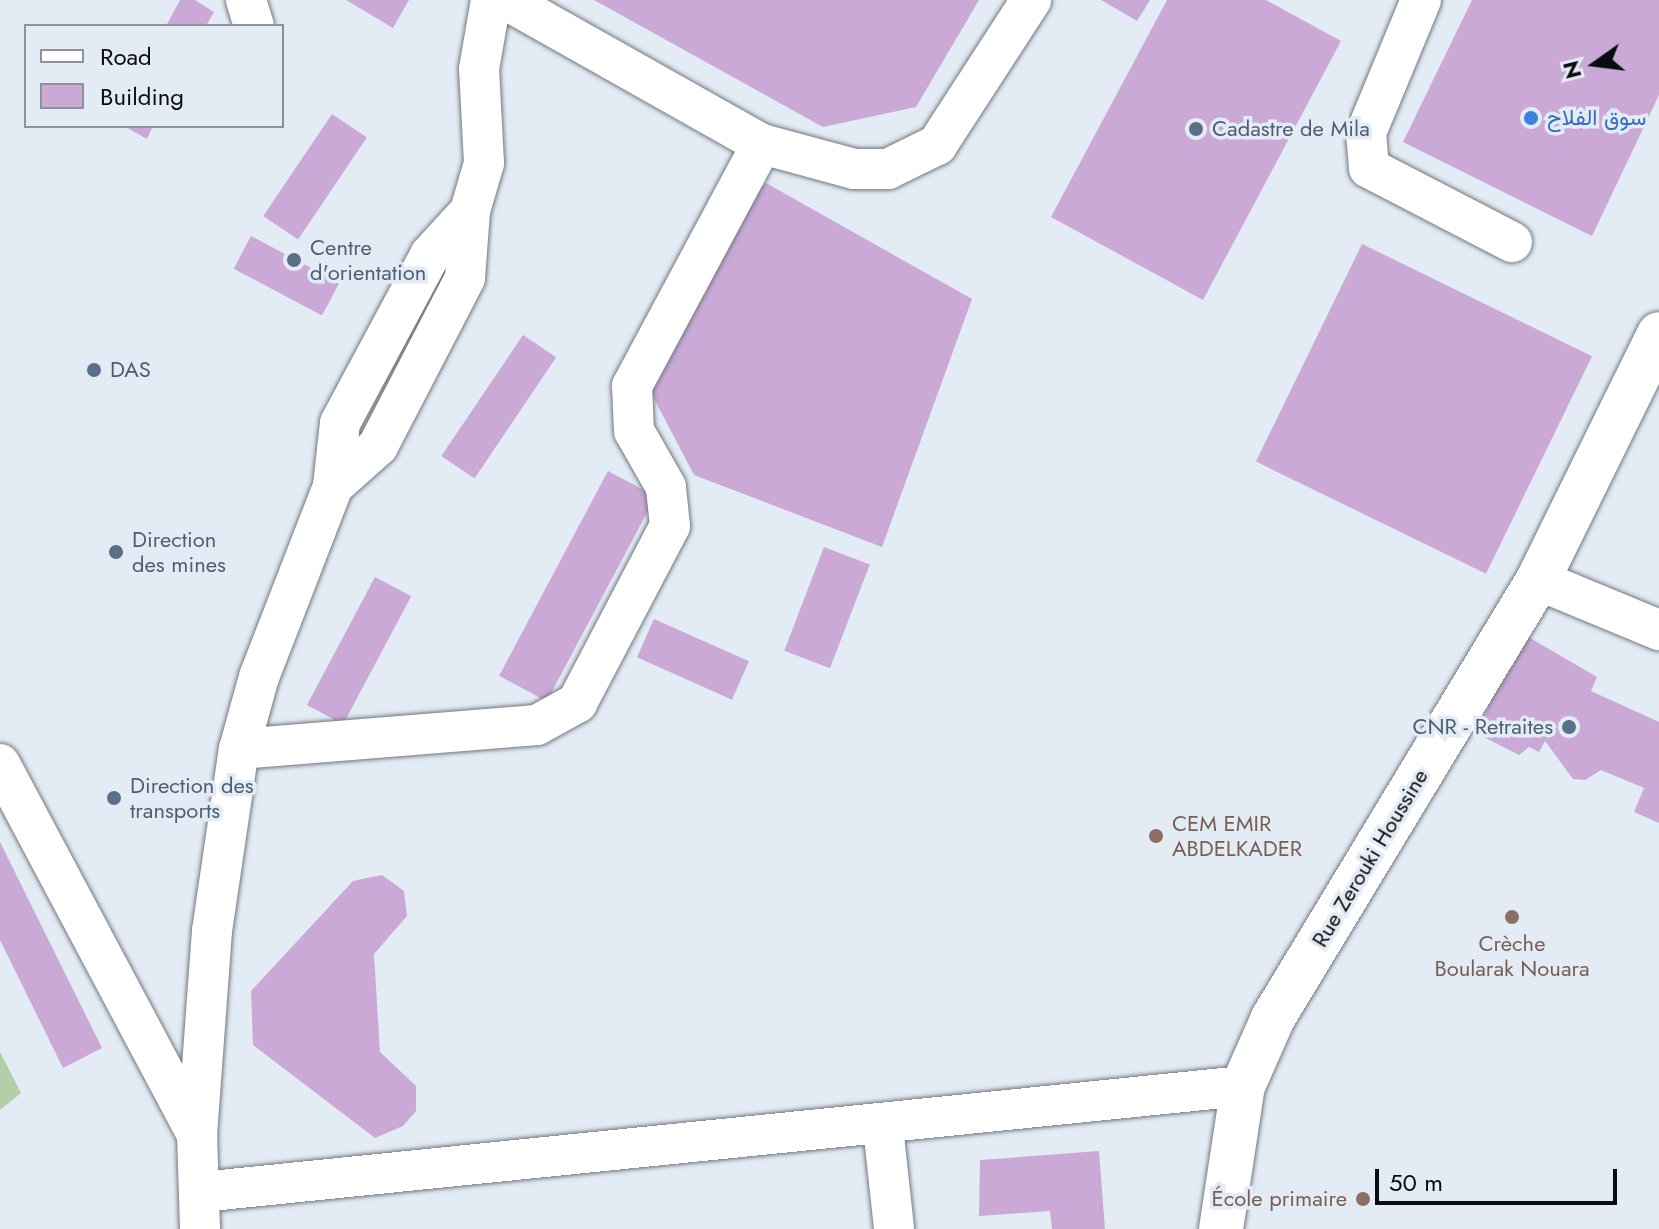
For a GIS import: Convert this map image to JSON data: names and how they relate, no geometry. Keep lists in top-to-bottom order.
{
  "streets": {
    "main road": ["Rue Zerouki Houssine"]
  },
  "places": [
    "سوق الفلاح",
    "Cadastre de Mila",
    "Centre d'orientation",
    "DAS",
    "Direction des mines",
    "CNR - Retraites",
    "Direction des transports",
    "CEM EMIR ABDELKADER",
    "Crèche Boularak Nouara",
    "École primaire"
  ],
  "legend": ["Road", "Building"],
  "scale_bar": "50 m",
  "north": "left"
}
